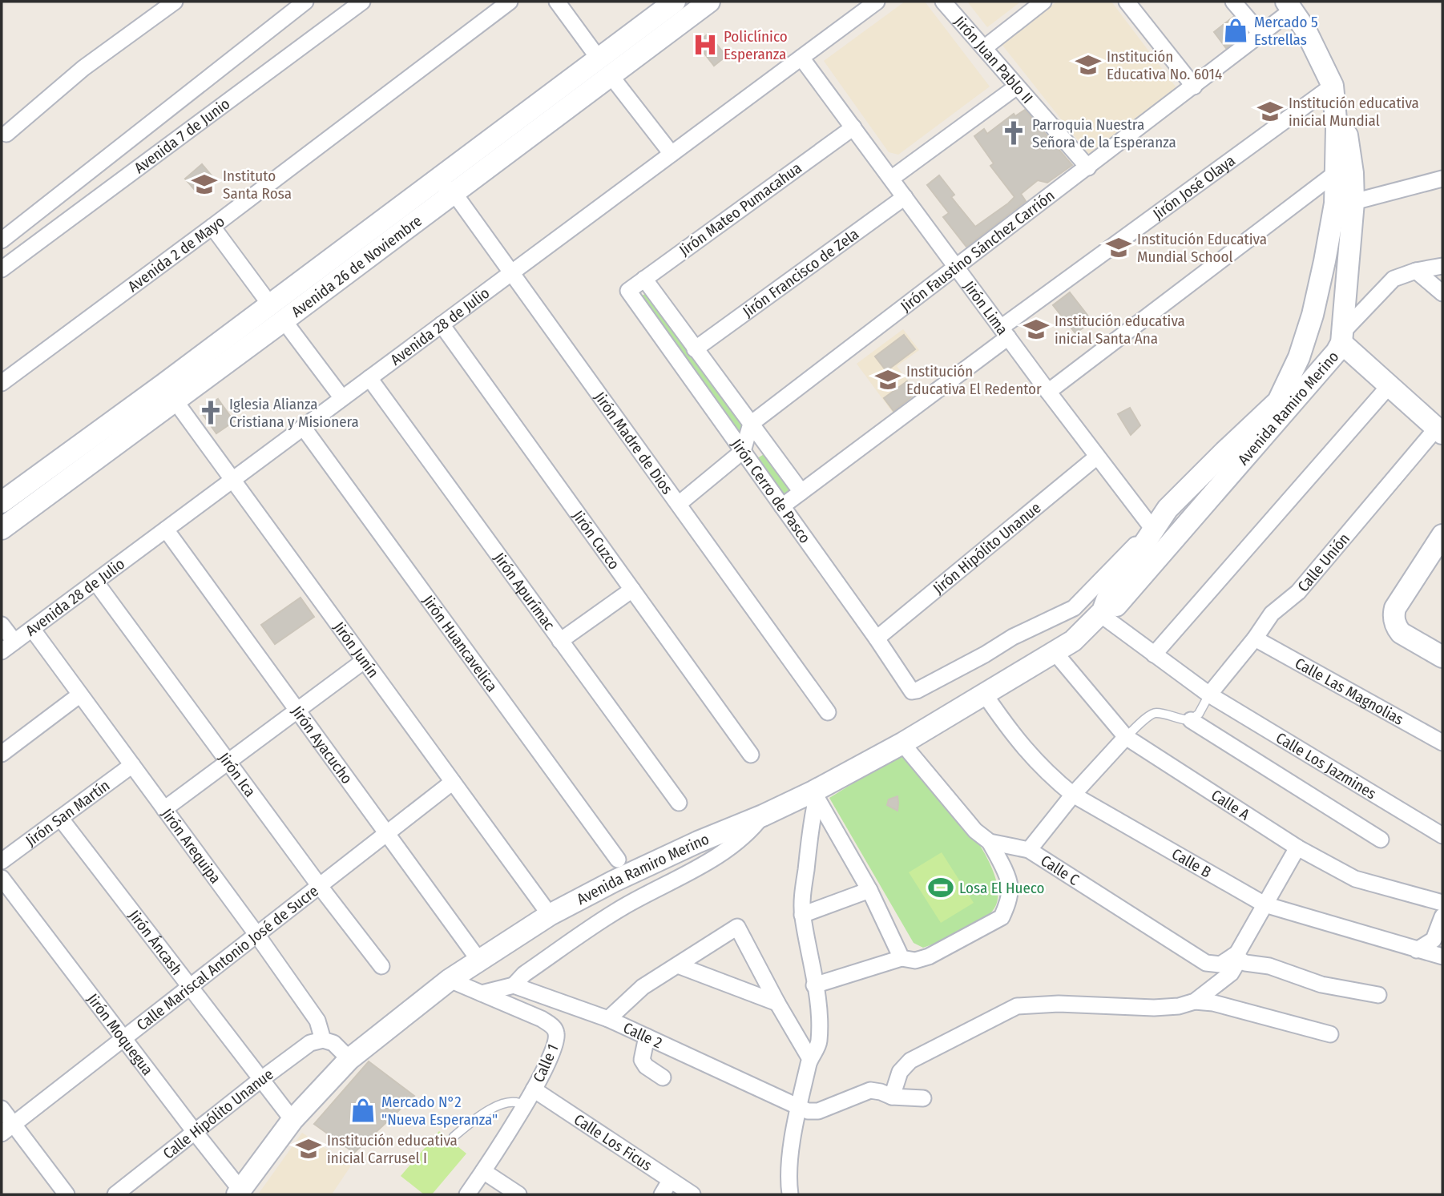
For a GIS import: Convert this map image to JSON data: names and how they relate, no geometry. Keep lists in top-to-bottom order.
{
  "streets": {
    "street": [
      "Jirón Juan Pablo II",
      "Avenida 7 de Junio",
      "Jirón José Olaya",
      "Jirón Mateo Pumacahua",
      "Jirón Faustino Sánchez Carrión",
      "Avenida 2 de Mayo",
      "Avenida 26 de Noviembre",
      "Jirón Francisco de Zela",
      "Jirón Lima",
      "Avenida 28 de Julio",
      "Avenida Ramiro Merino",
      "Jirón Madre de Dios",
      "Jirón Cerro de Pasco",
      "Jirón Cuzco",
      "Jirón Hipólito Unanue",
      "Calle Unión",
      "Jirón Apurímac",
      "Jirón Huancavelica",
      "Jirón Junín",
      "Calle Las Magnolias",
      "Jirón Ayacucho",
      "Calle Los Jazmines",
      "Jirón Ica",
      "Calle A",
      "Jirón San Martín",
      "Jirón Arequipa",
      "Calle B",
      "Calle C",
      "Jirón Áncash",
      "Calle Mariscal Antonio José de Sucre",
      "Jirón Moquegua",
      "Calle 2",
      "Calle 1",
      "Calle Hipólito Unanue",
      "Calle Los Ficus"
    ]
  },
  "crossings": [
    ["Jirón Juan Pablo II", "Jirón Faustino Sánchez Carrión"],
    ["Jirón José Olaya", "Jirón Lima"],
    ["Jirón José Olaya", "Avenida Ramiro Merino"],
    ["Jirón José Olaya", "Jirón Cerro de Pasco"],
    ["Jirón Mateo Pumacahua", "Jirón Lima"],
    ["Jirón Mateo Pumacahua", "Jirón Cerro de Pasco"],
    ["Jirón Faustino Sánchez Carrión", "Jirón Lima"],
    ["Jirón Faustino Sánchez Carrión", "Avenida Ramiro Merino"],
    ["Jirón Faustino Sánchez Carrión", "Jirón Cerro de Pasco"],
    ["Avenida 26 de Noviembre", "Jirón Madre de Dios"],
    ["Avenida 26 de Noviembre", "Jirón Junín"],
    ["Jirón Francisco de Zela", "Jirón Lima"],
    ["Jirón Francisco de Zela", "Jirón Cerro de Pasco"],
    ["Jirón Lima", "Avenida 28 de Julio"],
    ["Jirón Lima", "Avenida Ramiro Merino"],
    ["Jirón Lima", "Jirón Cerro de Pasco"],
    ["Jirón Lima", "Jirón Hipólito Unanue"],
    ["Avenida 28 de Julio", "Jirón Madre de Dios"],
    ["Avenida 28 de Julio", "Jirón Cuzco"],
    ["Avenida 28 de Julio", "Jirón Apurímac"],
    ["Avenida 28 de Julio", "Jirón Huancavelica"],
    ["Avenida 28 de Julio", "Jirón Junín"],
    ["Avenida 28 de Julio", "Jirón Ayacucho"],
    ["Avenida 28 de Julio", "Jirón Ica"],
    ["Avenida 28 de Julio", "Jirón Arequipa"],
    ["Avenida Ramiro Merino", "Jirón Cerro de Pasco"],
    ["Avenida Ramiro Merino", "Jirón Junín"],
    ["Avenida Ramiro Merino", "Jirón Ayacucho"],
    ["Avenida Ramiro Merino", "Calle Los Jazmines"],
    ["Avenida Ramiro Merino", "Calle A"],
    ["Avenida Ramiro Merino", "Calle B"],
    ["Avenida Ramiro Merino", "Jirón Áncash"],
    ["Avenida Ramiro Merino", "Jirón Moquegua"],
    ["Avenida Ramiro Merino", "Calle 1"],
    ["Jirón Cerro de Pasco", "Jirón Hipólito Unanue"],
    ["Calle Unión", "Calle Las Magnolias"],
    ["Calle Unión", "Calle Los Jazmines"],
    ["Jirón Junín", "Calle Mariscal Antonio José de Sucre"],
    ["Jirón Ayacucho", "Calle Mariscal Antonio José de Sucre"],
    ["Jirón Ica", "Calle Mariscal Antonio José de Sucre"],
    ["Jirón San Martín", "Jirón Arequipa"],
    ["Jirón San Martín", "Jirón Áncash"],
    ["Jirón Arequipa", "Calle Mariscal Antonio José de Sucre"],
    ["Jirón Arequipa", "Calle Hipólito Unanue"],
    ["Jirón Áncash", "Calle Mariscal Antonio José de Sucre"],
    ["Jirón Áncash", "Calle Hipólito Unanue"],
    ["Calle Mariscal Antonio José de Sucre", "Jirón Moquegua"],
    ["Jirón Moquegua", "Calle Hipólito Unanue"],
    ["Calle 1", "Calle Los Ficus"]
  ],
  "places": {
    "shop": ["Mercado 5 Estrellas", "Mercado N°2 \"Nueva Esperanza\""],
    "hospital": ["Policlínico Esperanza"],
    "school or university": [
      "Institución Educativa No. 6014",
      "Institución educativa inicial Mundial",
      "Instituto Santa Rosa",
      "Institución Educativa Mundial School",
      "Institución educativa inicial Santa Ana",
      "Institución Educativa El Redentor",
      "Institución educativa inicial Carrusel I"
    ],
    "church": ["Parroquia Nuestra Señora de la Esperanza", "Iglesia Alianza Cristiana y Misionera"],
    "sports": ["Losa El Hueco"]
  }
}
